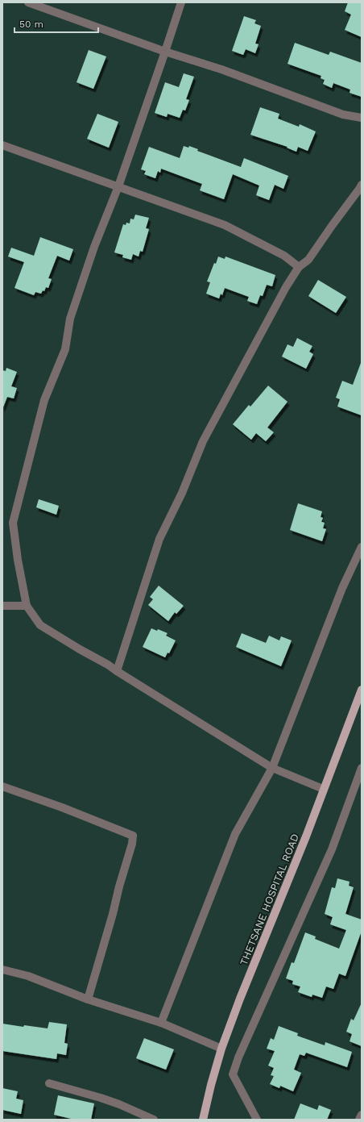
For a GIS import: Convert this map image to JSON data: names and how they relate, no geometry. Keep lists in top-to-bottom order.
{
  "streets": {
    "main road": ["THETSANE HOSPITAL ROAD"]
  },
  "scale_bar": "50 m"
}
